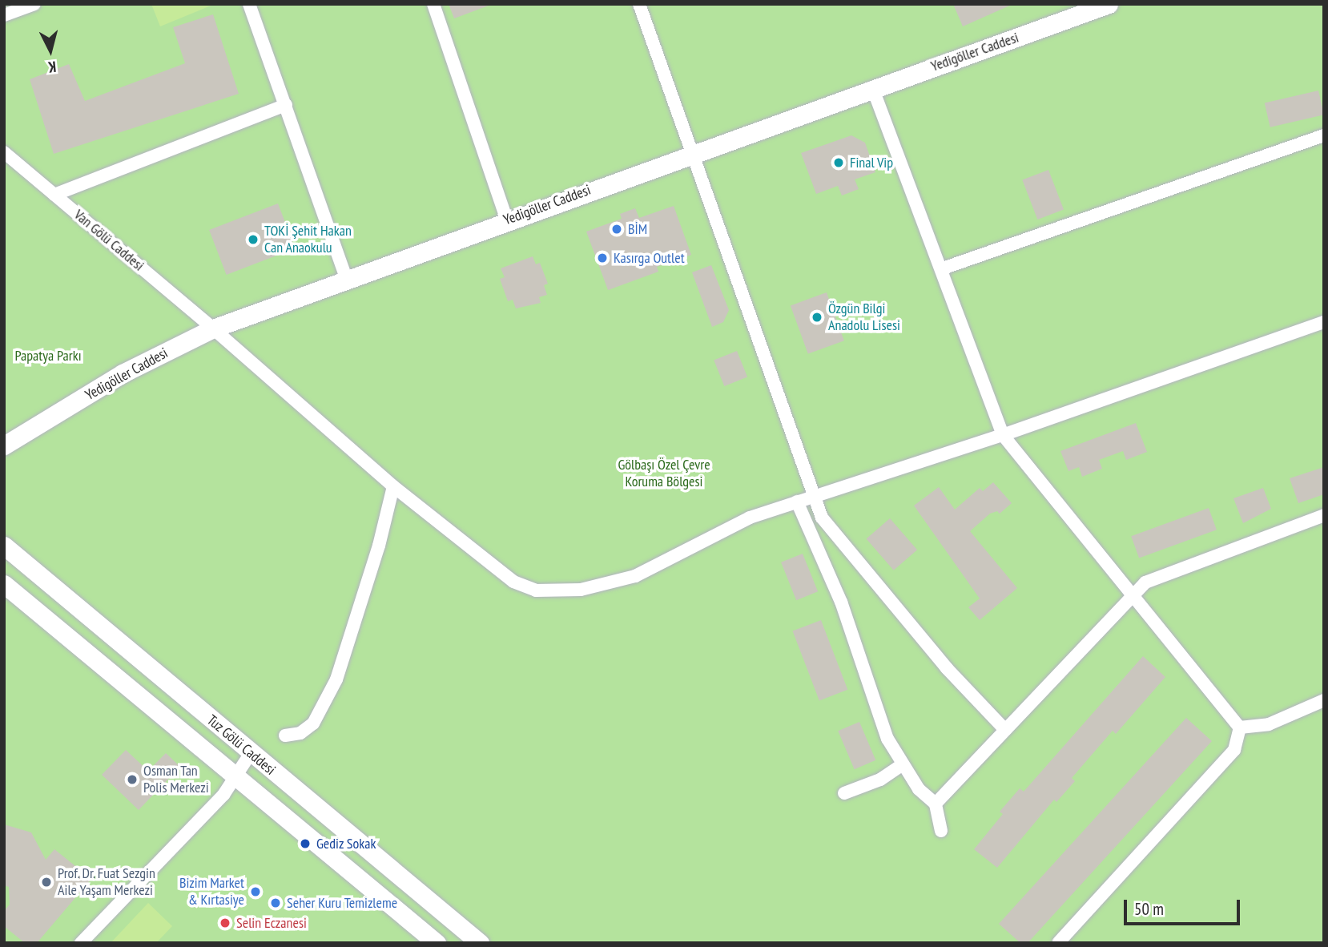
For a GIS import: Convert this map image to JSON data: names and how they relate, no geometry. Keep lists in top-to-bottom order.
{
  "streets": {
    "street": ["Yedigöller Caddesi", "Van Gölü Caddesi", "Tuz Gölü Caddesi"]
  },
  "crossings": [
    ["Yedigöller Caddesi", "Van Gölü Caddesi"]
  ],
  "parks": ["Papatya Parkı", "Gölbaşı Özel Çevre Koruma Bölgesi"],
  "places": [
    "Final Vip",
    "BİM",
    "TOKİ Şehit Hakan Can Anaokulu",
    "Kasırga Outlet",
    "Özgün Bilgi Anadolu Lisesi",
    "Osman Tan Polis Merkezi",
    "Gediz Sokak",
    "Prof. Dr. Fuat Sezgin Aile Yaşam Merkezi",
    "Bizim Market & Kırtasiye",
    "Seher Kuru Temizleme",
    "Selin Eczanesi"
  ],
  "scale_bar": "50 m",
  "north": "bottom"
}
